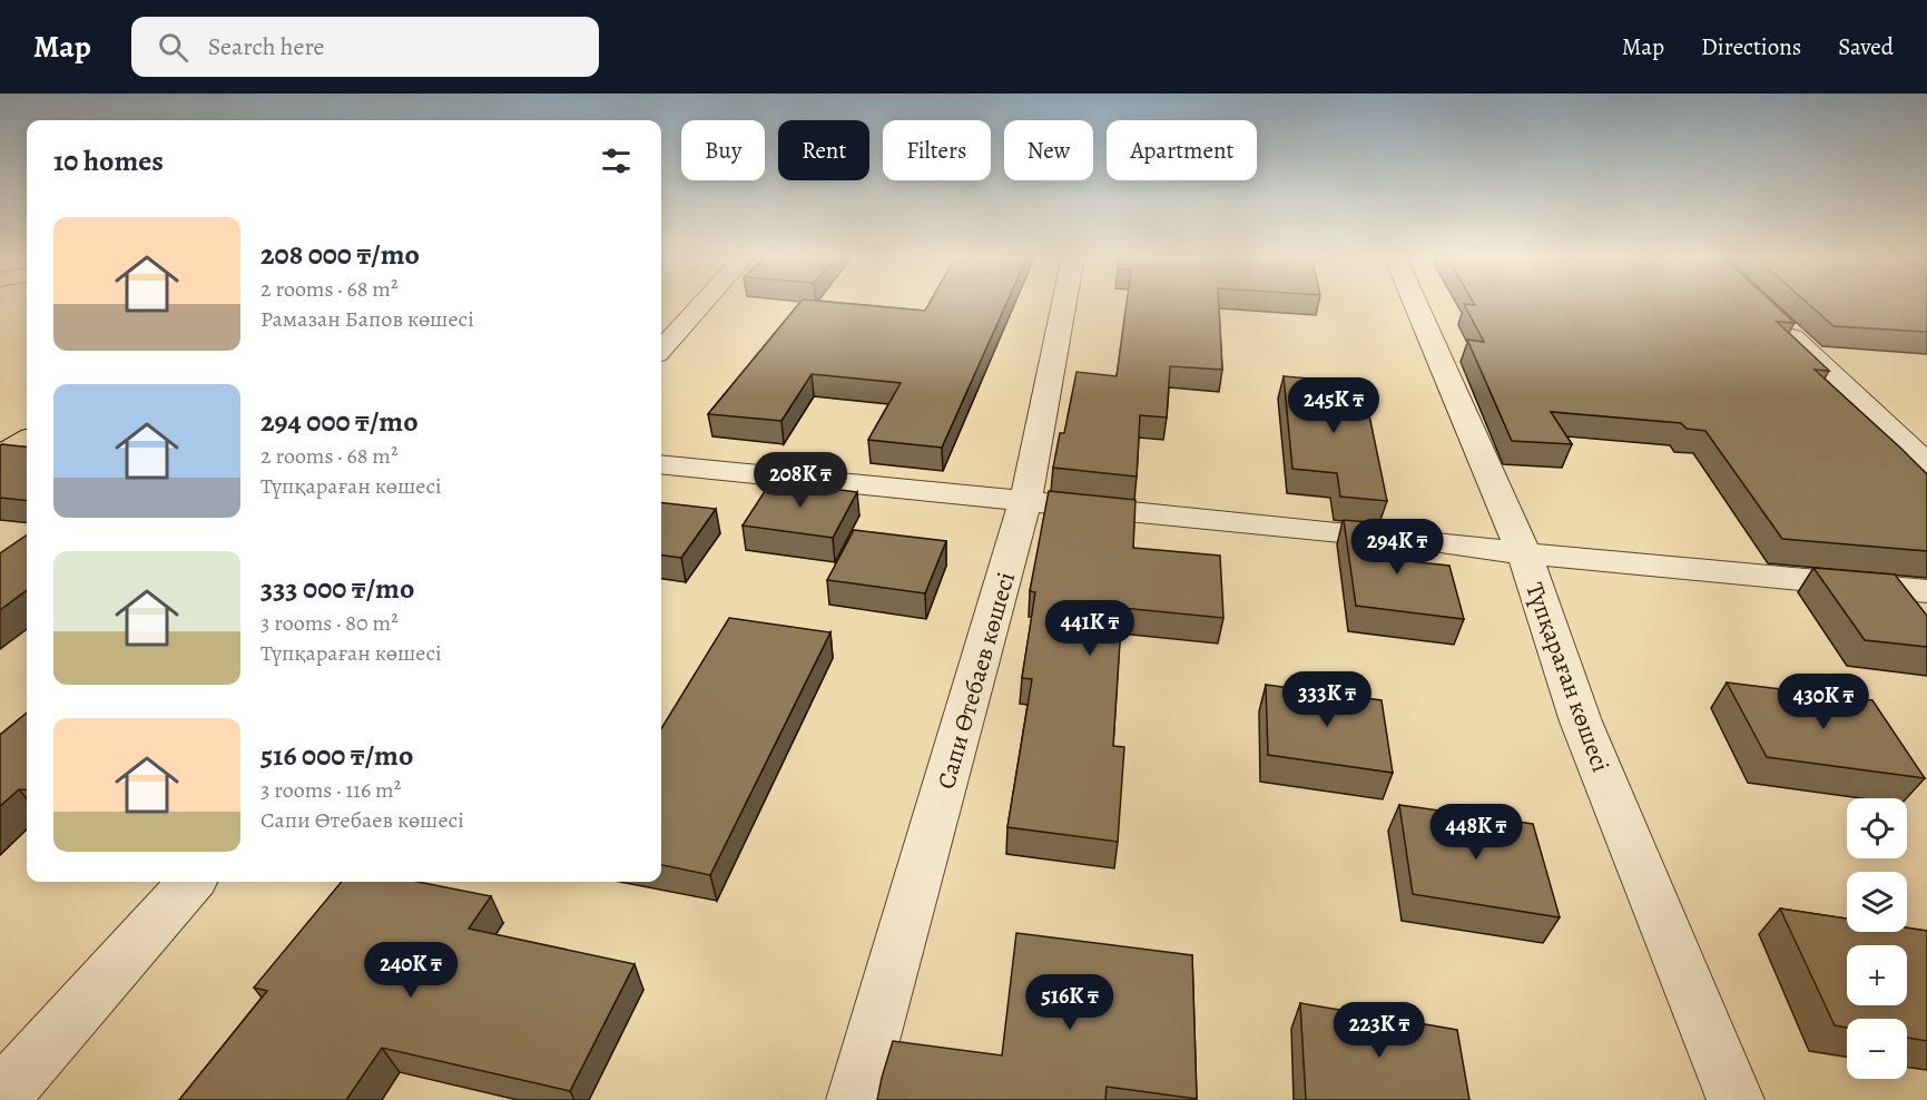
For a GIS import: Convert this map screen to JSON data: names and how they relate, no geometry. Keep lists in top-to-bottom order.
{
  "streets": {
    "street": ["Түпқараған көшесі", "Сапи Өтебаев көшесі"]
  },
  "page": {
    "header": "Map",
    "search": "Search here",
    "nav": ["Map", "Directions", "Saved"],
    "chip": [
      "Buy",
      "Rent",
      "Filters",
      "New",
      "Apartment"
    ],
    "heading": "10 homes",
    "list": [
      {
        "name": "208 000 ₸/mo",
        "note": "2 rooms · 68 m² · Рамазан Бапов көшесі"
      },
      {
        "name": "294 000 ₸/mo",
        "note": "2 rooms · 68 m² · Түпқараған көшесі"
      },
      {
        "name": "333 000 ₸/mo",
        "note": "3 rooms · 80 m² · Түпқараған көшесі"
      },
      {
        "name": "516 000 ₸/mo",
        "note": "3 rooms · 116 m² · Сапи Өтебаев көшесі"
      }
    ],
    "price": [
      "245K ₸",
      "208K ₸",
      "294K ₸",
      "441K ₸",
      "333K ₸",
      "430K ₸",
      "448K ₸",
      "240K ₸",
      "516K ₸",
      "223K ₸"
    ],
    "map_buttons": ["+", "−"]
  }
}
